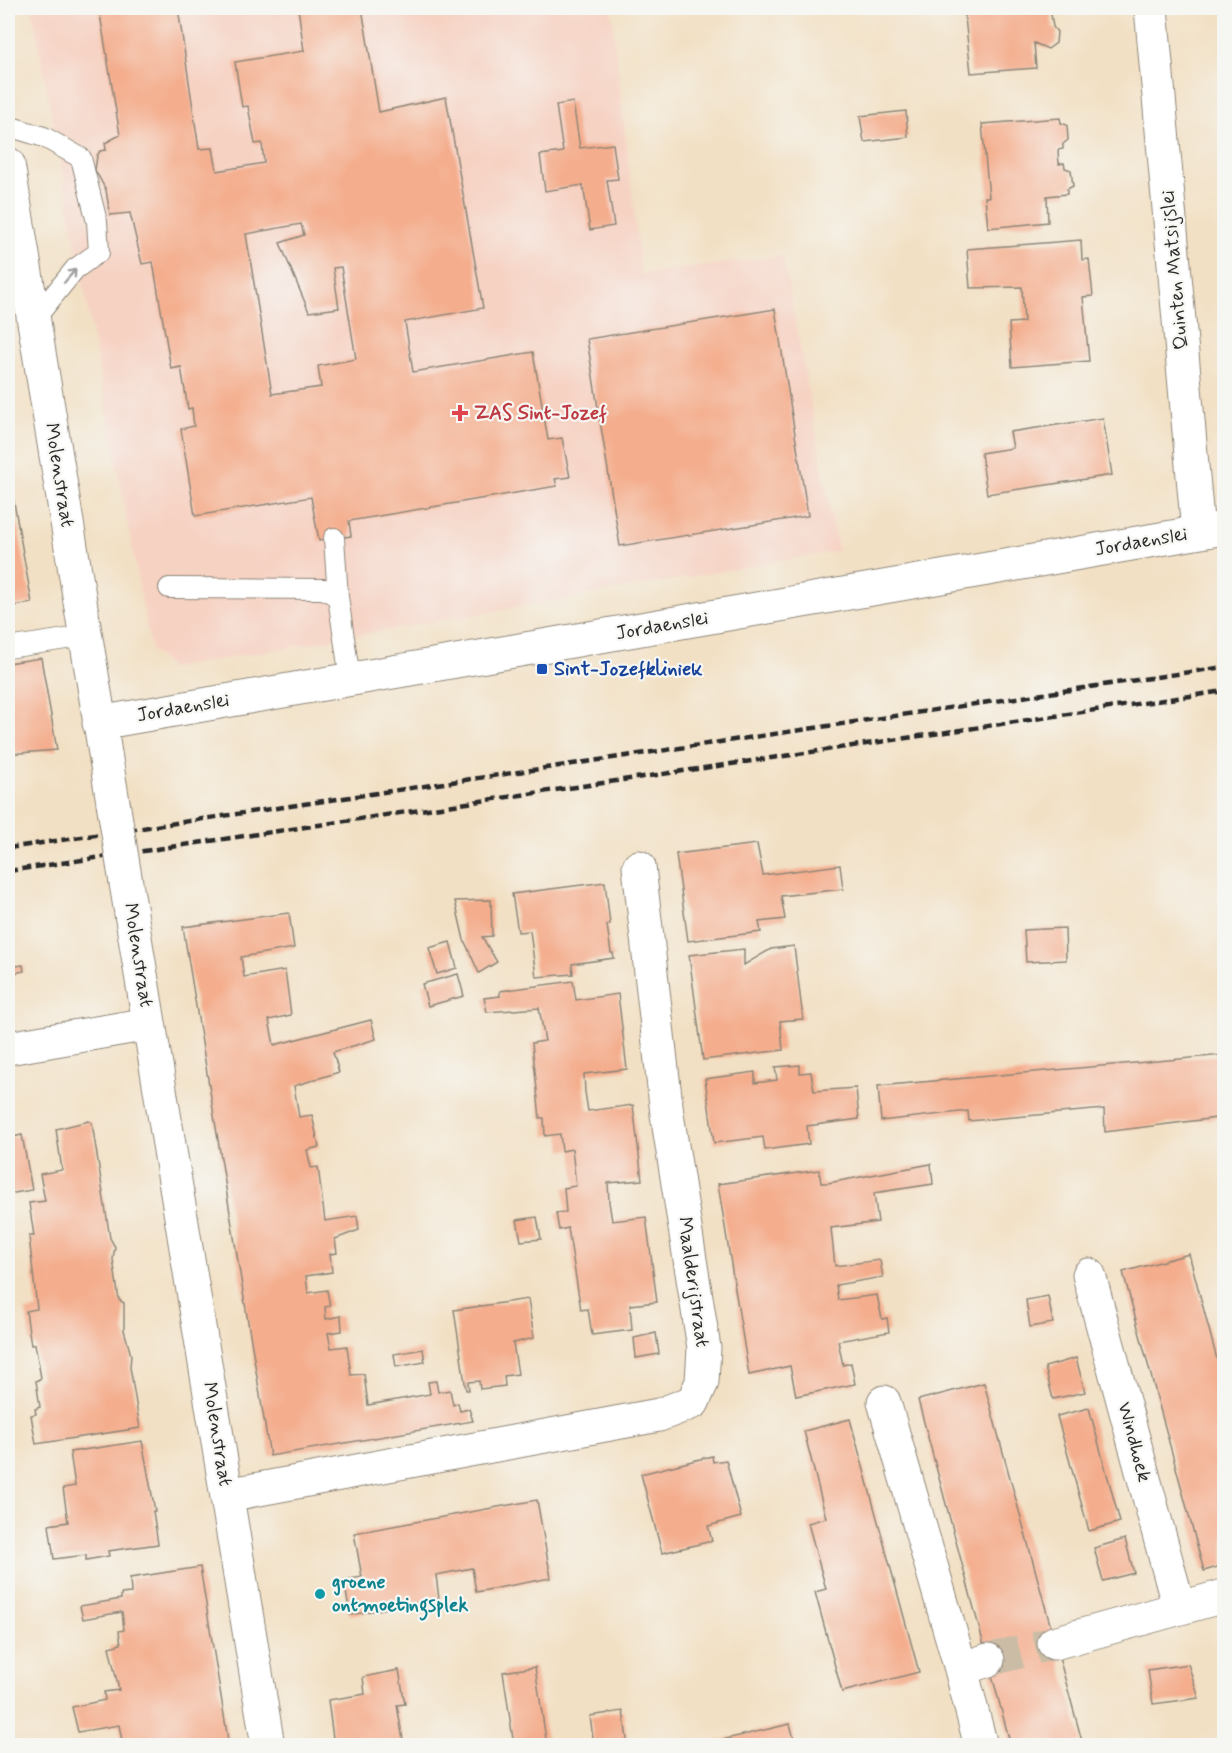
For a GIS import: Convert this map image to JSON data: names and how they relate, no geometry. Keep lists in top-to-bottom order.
{
  "streets": {
    "street": [
      "Quinten Matsijslei",
      "Molenstraat",
      "Jordaenslei",
      "Maalderijstraat",
      "Windhoek"
    ]
  },
  "crossings": [
    ["Quinten Matsijslei", "Jordaenslei"],
    ["Molenstraat", "Jordaenslei"],
    ["Molenstraat", "Maalderijstraat"]
  ],
  "places": {
    "health": ["ZAS Sint-Jozef"],
    "transit": ["Sint-Jozefkliniek"],
    "other": ["groene ontmoetingsplek"]
  }
}
